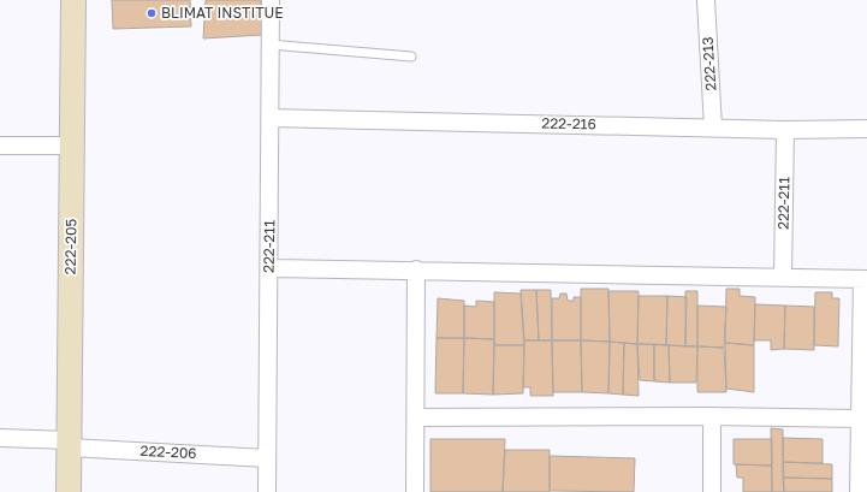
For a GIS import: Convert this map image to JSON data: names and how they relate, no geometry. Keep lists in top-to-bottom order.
{
  "streets": {
    "street": [
      "222-213",
      "222-216",
      "222-211",
      "222-205",
      "222-206"
    ]
  },
  "crossings": [
    ["222-213", "222-216"],
    ["222-216", "222-211"],
    ["222-211", "222-206"],
    ["222-205", "222-206"]
  ],
  "places": ["BLIMAT INSTITUE"]
}
